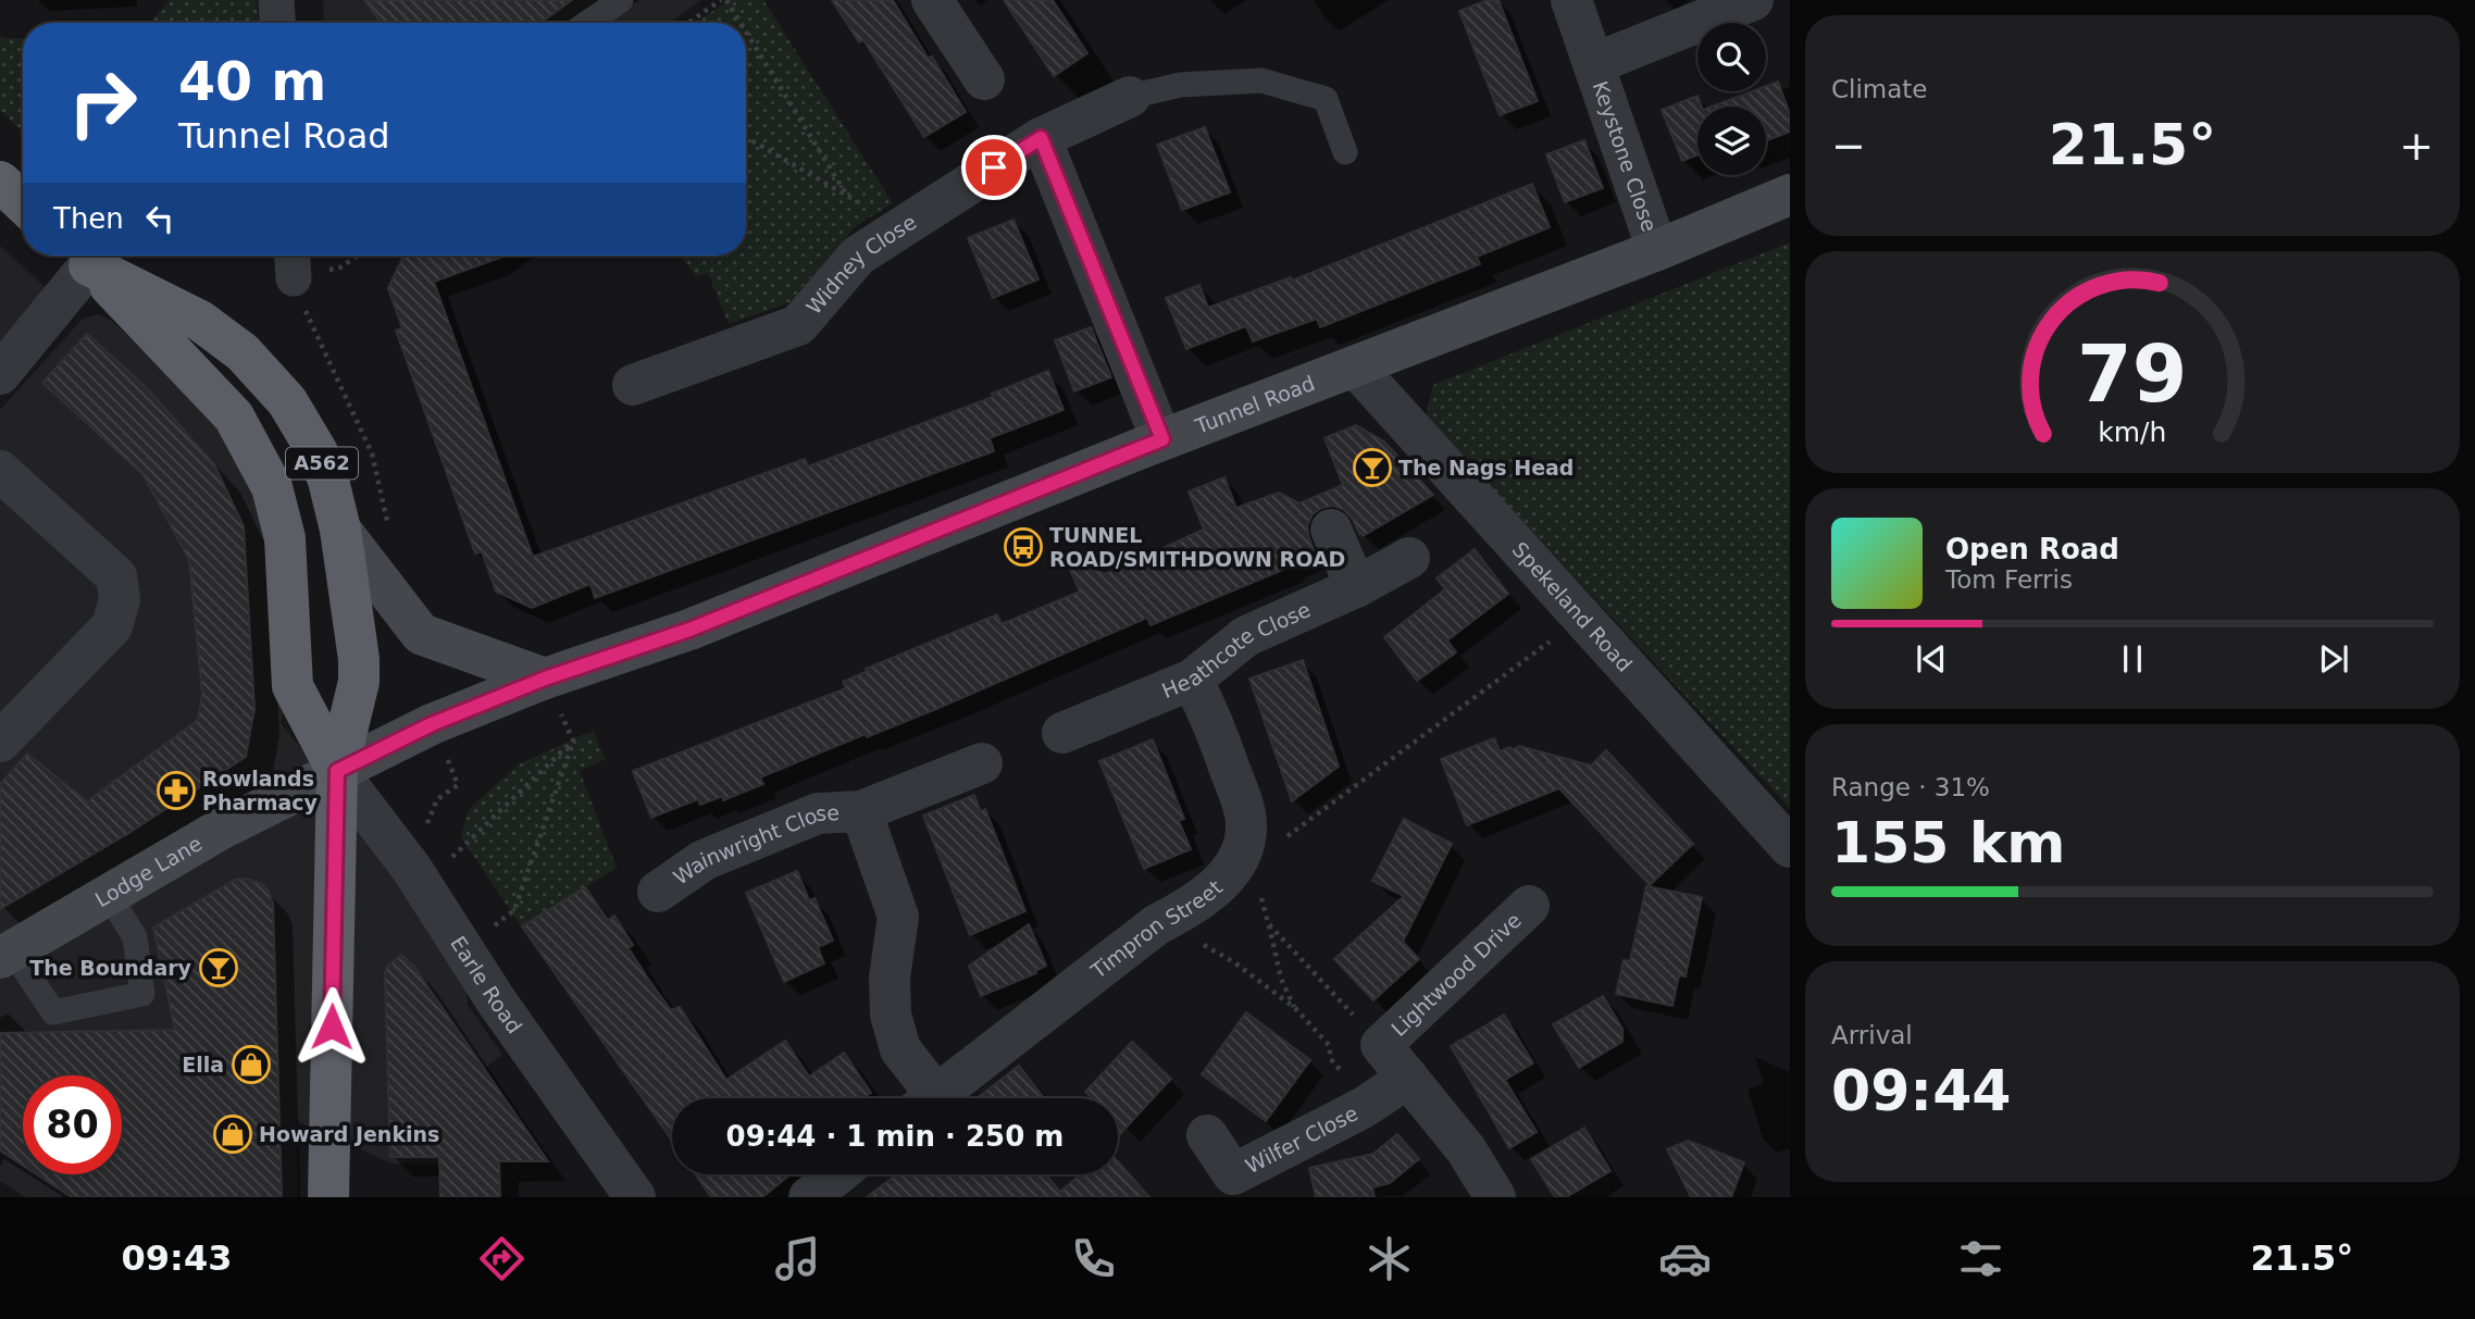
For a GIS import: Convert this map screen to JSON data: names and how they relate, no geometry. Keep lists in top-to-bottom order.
{
  "streets": {
    "highway": ["A562"],
    "main road": ["Tunnel Road", "Lodge Lane"],
    "street": [
      "Keystone Close",
      "Widney Close",
      "Spekeland Road",
      "Heathcote Close",
      "Wainwright Close",
      "Timpron Street",
      "Lightwood Drive",
      "Earle Road",
      "Wilfer Close"
    ]
  },
  "crossings": [
    ["Keystone Close", "Tunnel Road"],
    ["Tunnel Road", "A562"],
    ["Tunnel Road", "Spekeland Road"],
    ["Tunnel Road", "Lodge Lane"],
    ["Tunnel Road", "Earle Road"],
    ["A562", "Lodge Lane"],
    ["A562", "Earle Road"],
    ["Lodge Lane", "Earle Road"]
  ],
  "places": {
    "bar": ["The Nags Head", "The Boundary"],
    "bus stop": ["TUNNEL ROAD/SMITHDOWN ROAD"],
    "pharmacy": ["Rowlands Pharmacy"],
    "shop": ["Ella", "Howard Jenkins"]
  },
  "page": {
    "tile": [
      "Climate",
      ["Range · 31%", "155 km"],
      ["Arrival", "09:44"]
    ],
    "turn": ["40 m", "Tunnel Road"],
    "heat": ["−", "21.5°", "+"],
    "then": "Then",
    "song": ["Open Road", "Tom Ferris"],
    "limit": "80",
    "trip": "09:44 · 1 min · 250 m",
    "tabs": ["09:43", "21.5°"],
    "gauge": ["79", "km/h"]
  }
}
